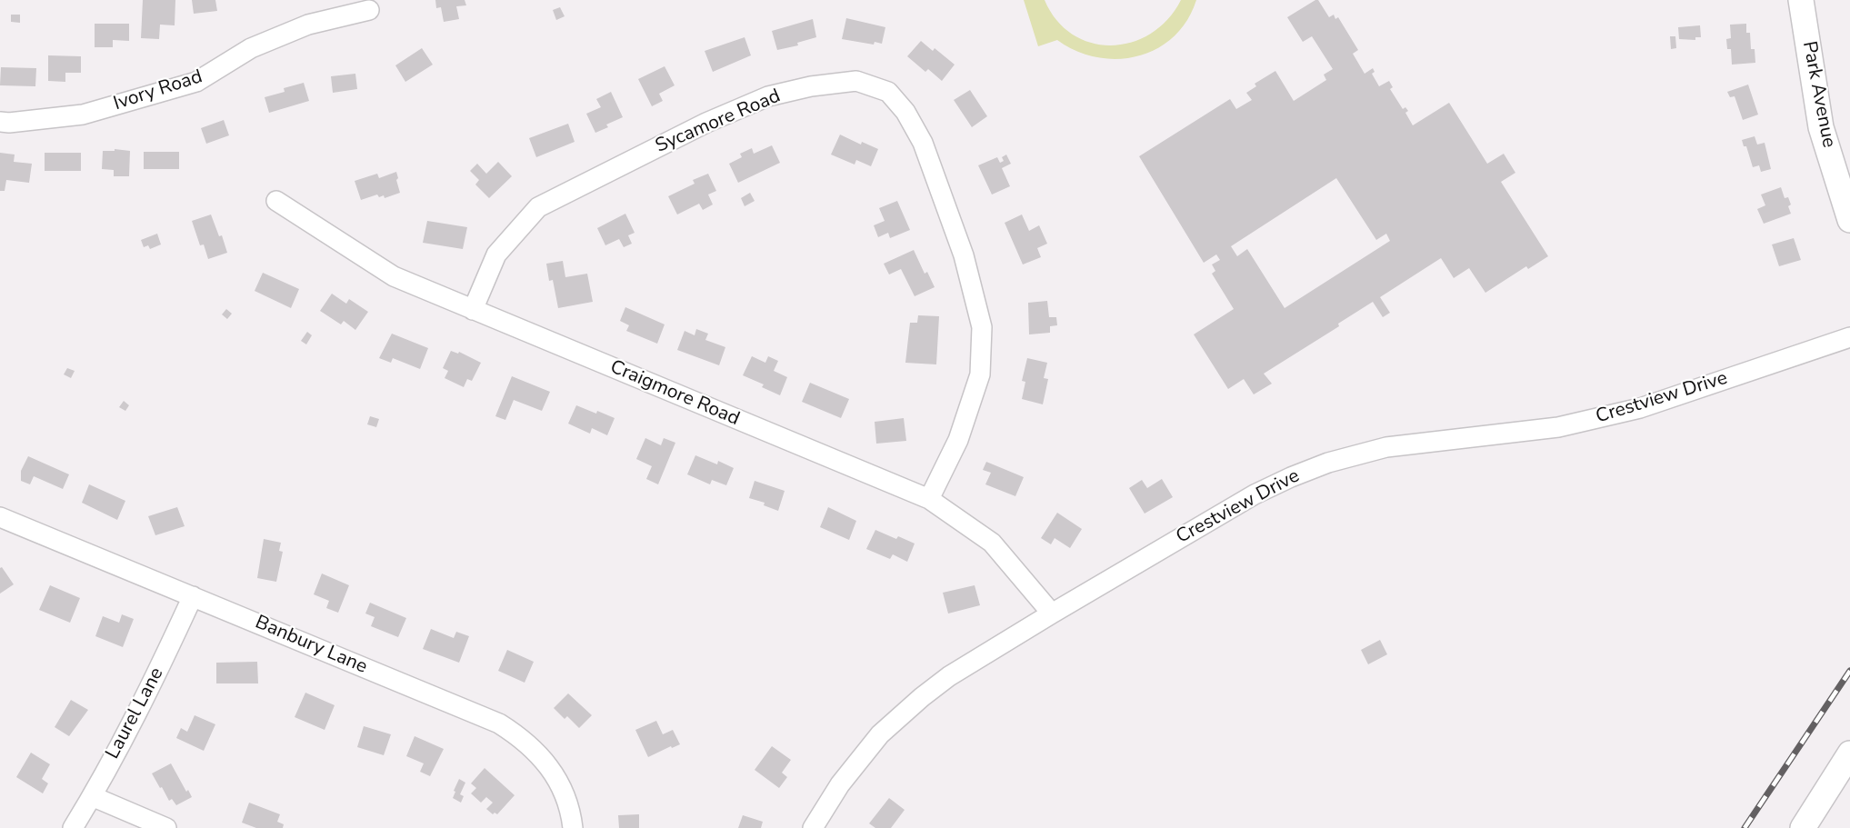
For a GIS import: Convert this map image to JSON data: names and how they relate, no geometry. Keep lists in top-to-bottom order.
{
  "streets": {
    "main road": ["Park Avenue"],
    "street": [
      "Ivory Road",
      "Sycamore Road",
      "Craigmore Road",
      "Crestview Drive",
      "Banbury Lane",
      "Laurel Lane"
    ]
  },
  "crossings": [
    ["Sycamore Road", "Craigmore Road"],
    ["Craigmore Road", "Crestview Drive"],
    ["Banbury Lane", "Laurel Lane"]
  ]
}
